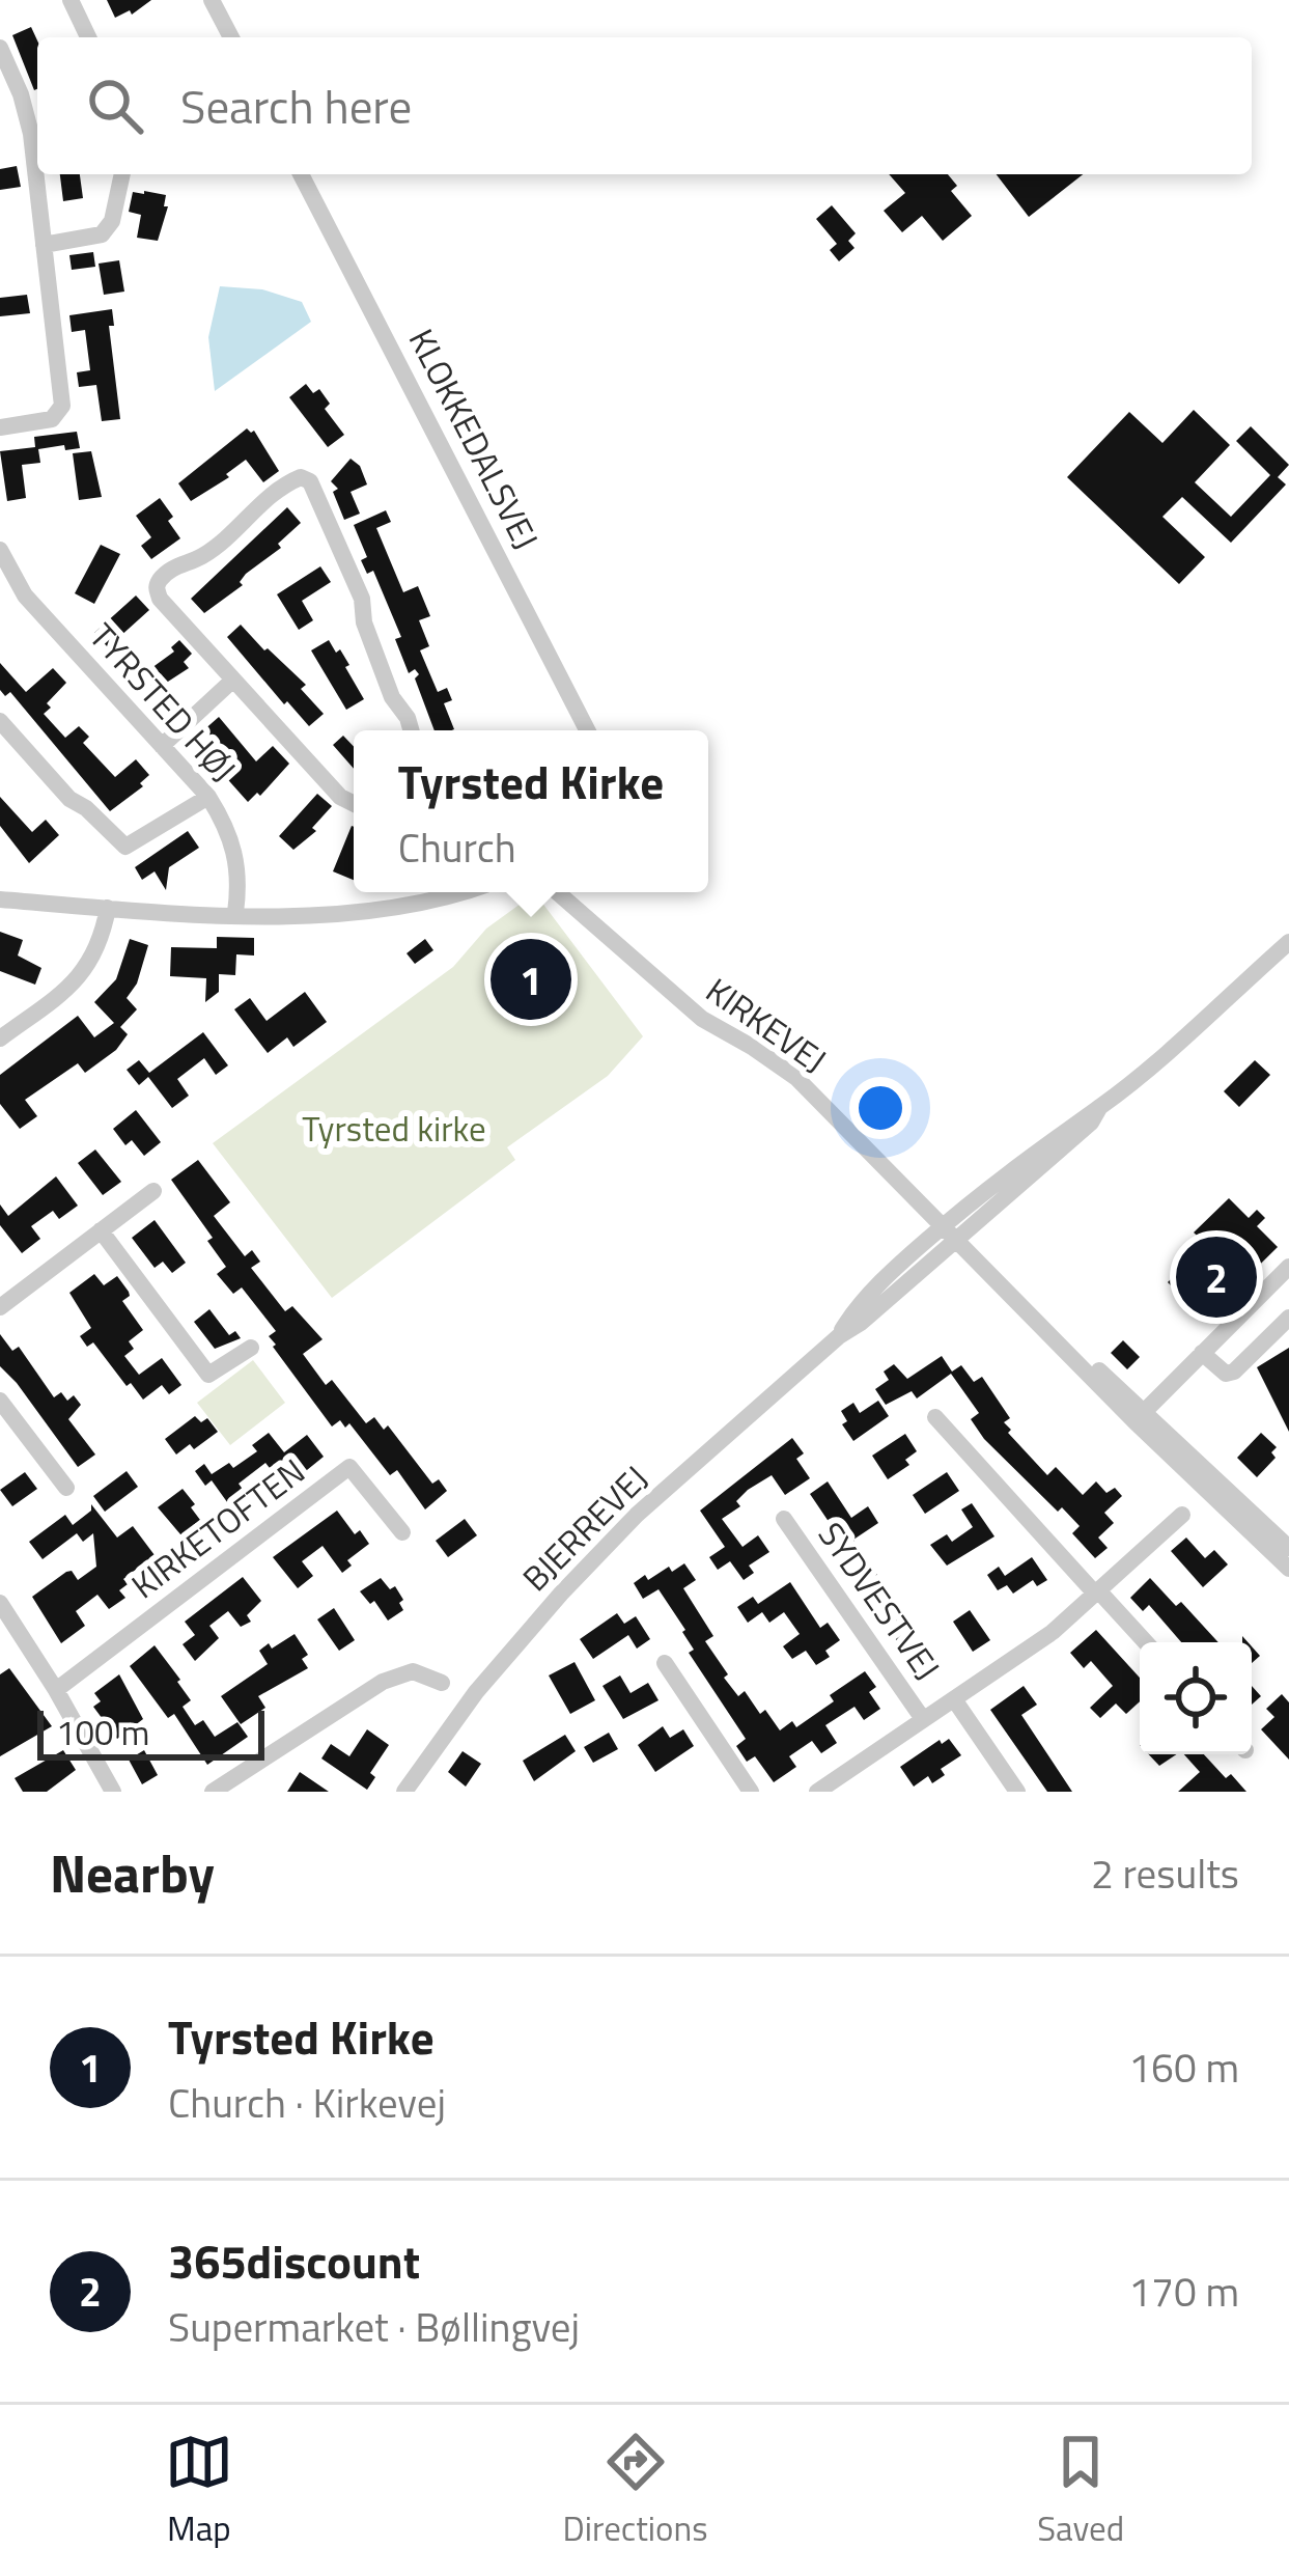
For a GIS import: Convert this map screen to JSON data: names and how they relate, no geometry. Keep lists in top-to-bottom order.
{
  "streets": {
    "street": [
      "KLOKKEDALSVEJ",
      "TYRSTED HØJ",
      "KIRKEVEJ",
      "KIRKETOFTEN",
      "BJERREVEJ",
      "SYDVESTVEJ"
    ]
  },
  "crossings": [
    ["KIRKEVEJ", "BJERREVEJ"]
  ],
  "parks": ["Tyrsted kirke"],
  "scale_bar": "100 m",
  "page": {
    "search": "Search here",
    "popup": ["Tyrsted Kirke", "Church"],
    "pins": ["1", "2"],
    "scale": "100 m",
    "heading": ["Nearby", "2 results"],
    "list": [
      {
        "mark": "1",
        "name": "Tyrsted Kirke",
        "note": "Church · Kirkevej",
        "value": "160 m"
      },
      {
        "mark": "2",
        "name": "365discount",
        "note": "Supermarket · Bøllingvej",
        "value": "170 m"
      }
    ],
    "nav": ["Map", "Directions", "Saved"]
  }
}
